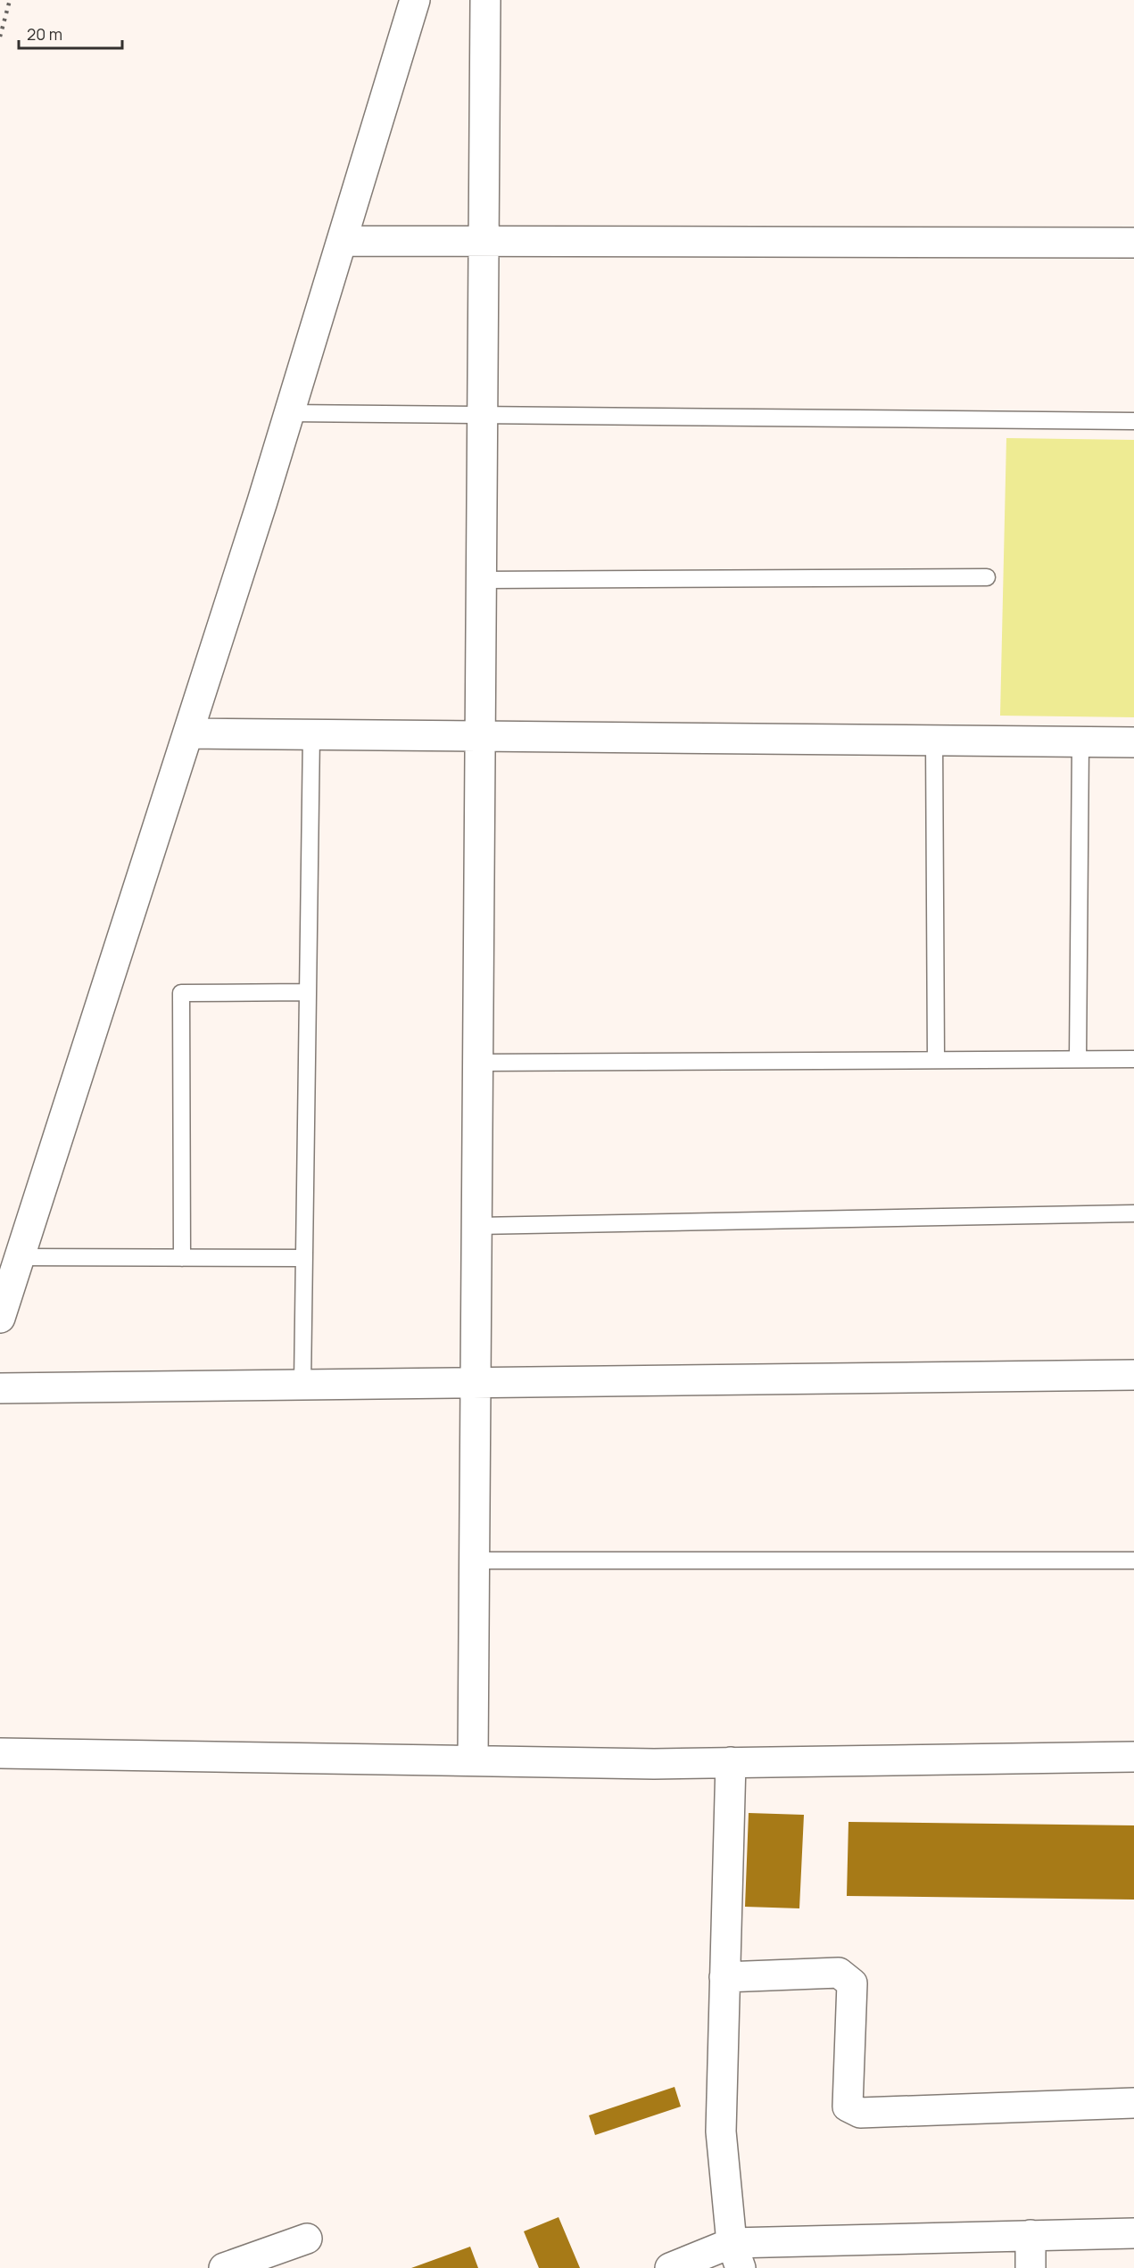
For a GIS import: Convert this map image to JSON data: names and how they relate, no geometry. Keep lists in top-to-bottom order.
{
  "scale_bar": "20 m"
}
